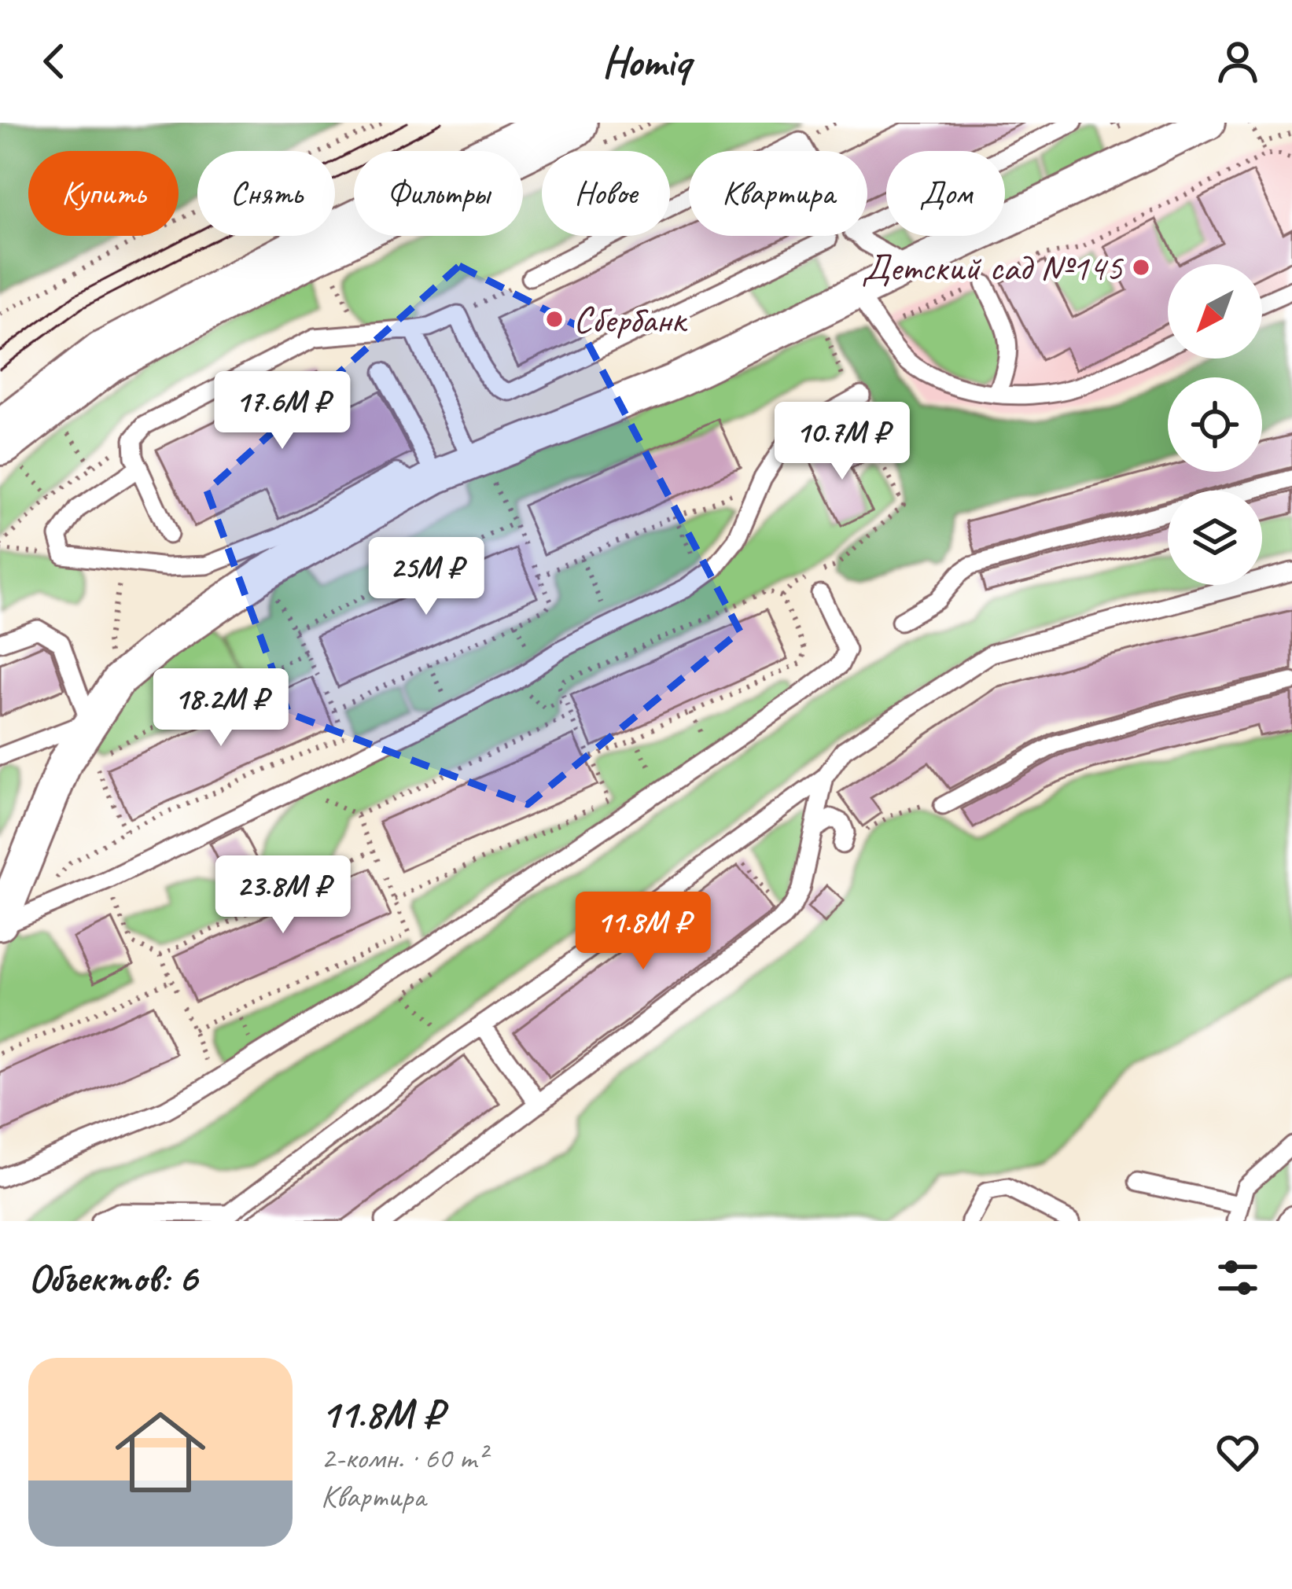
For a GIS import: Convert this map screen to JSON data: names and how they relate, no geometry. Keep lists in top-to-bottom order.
{
  "places": ["Детский сад №145", "Сбербанк"],
  "north": "bottom left",
  "page": {
    "header": "Homiq",
    "chip": [
      "Купить",
      "Снять",
      "Фильтры",
      "Новое",
      "Квартира",
      "Дом"
    ],
    "price": [
      "17.6M ₽",
      "10.7M ₽",
      "25M ₽",
      "18.2M ₽",
      "23.8M ₽",
      "11.8M ₽"
    ],
    "heading": "Объектов: 6",
    "list": [
      {
        "name": "11.8M ₽",
        "note": "2-комн. · 60 m² · Квартира"
      }
    ]
  }
}
